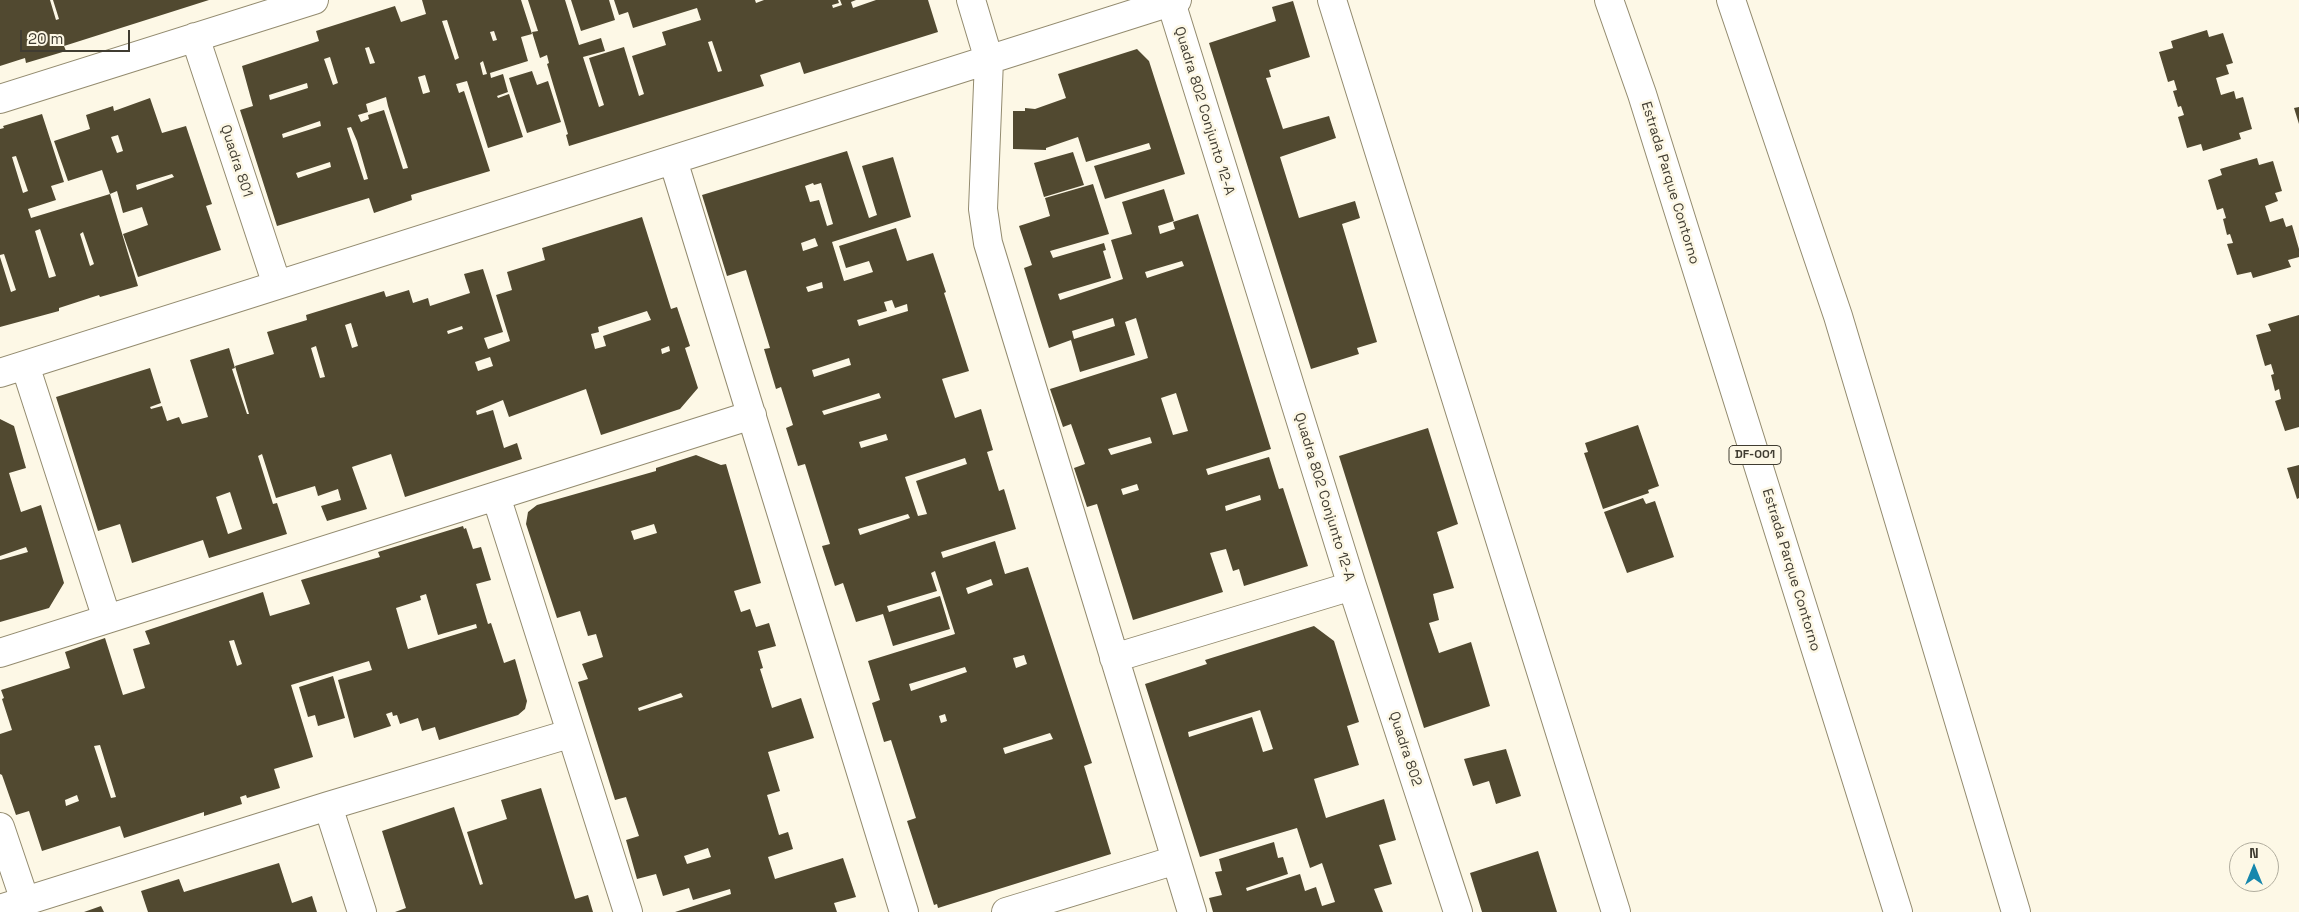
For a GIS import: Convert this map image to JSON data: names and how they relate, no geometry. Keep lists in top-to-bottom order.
{
  "streets": {
    "main road": [
      "Quadra 802 Conjunto 12-A",
      "Quadra 801",
      "Estrada Parque Contorno",
      "DF-001",
      "Quadra 802"
    ]
  },
  "crossings": [
    ["Quadra 802 Conjunto 12-A", "Quadra 802"]
  ],
  "scale_bar": "20 m",
  "north": "top"
}
